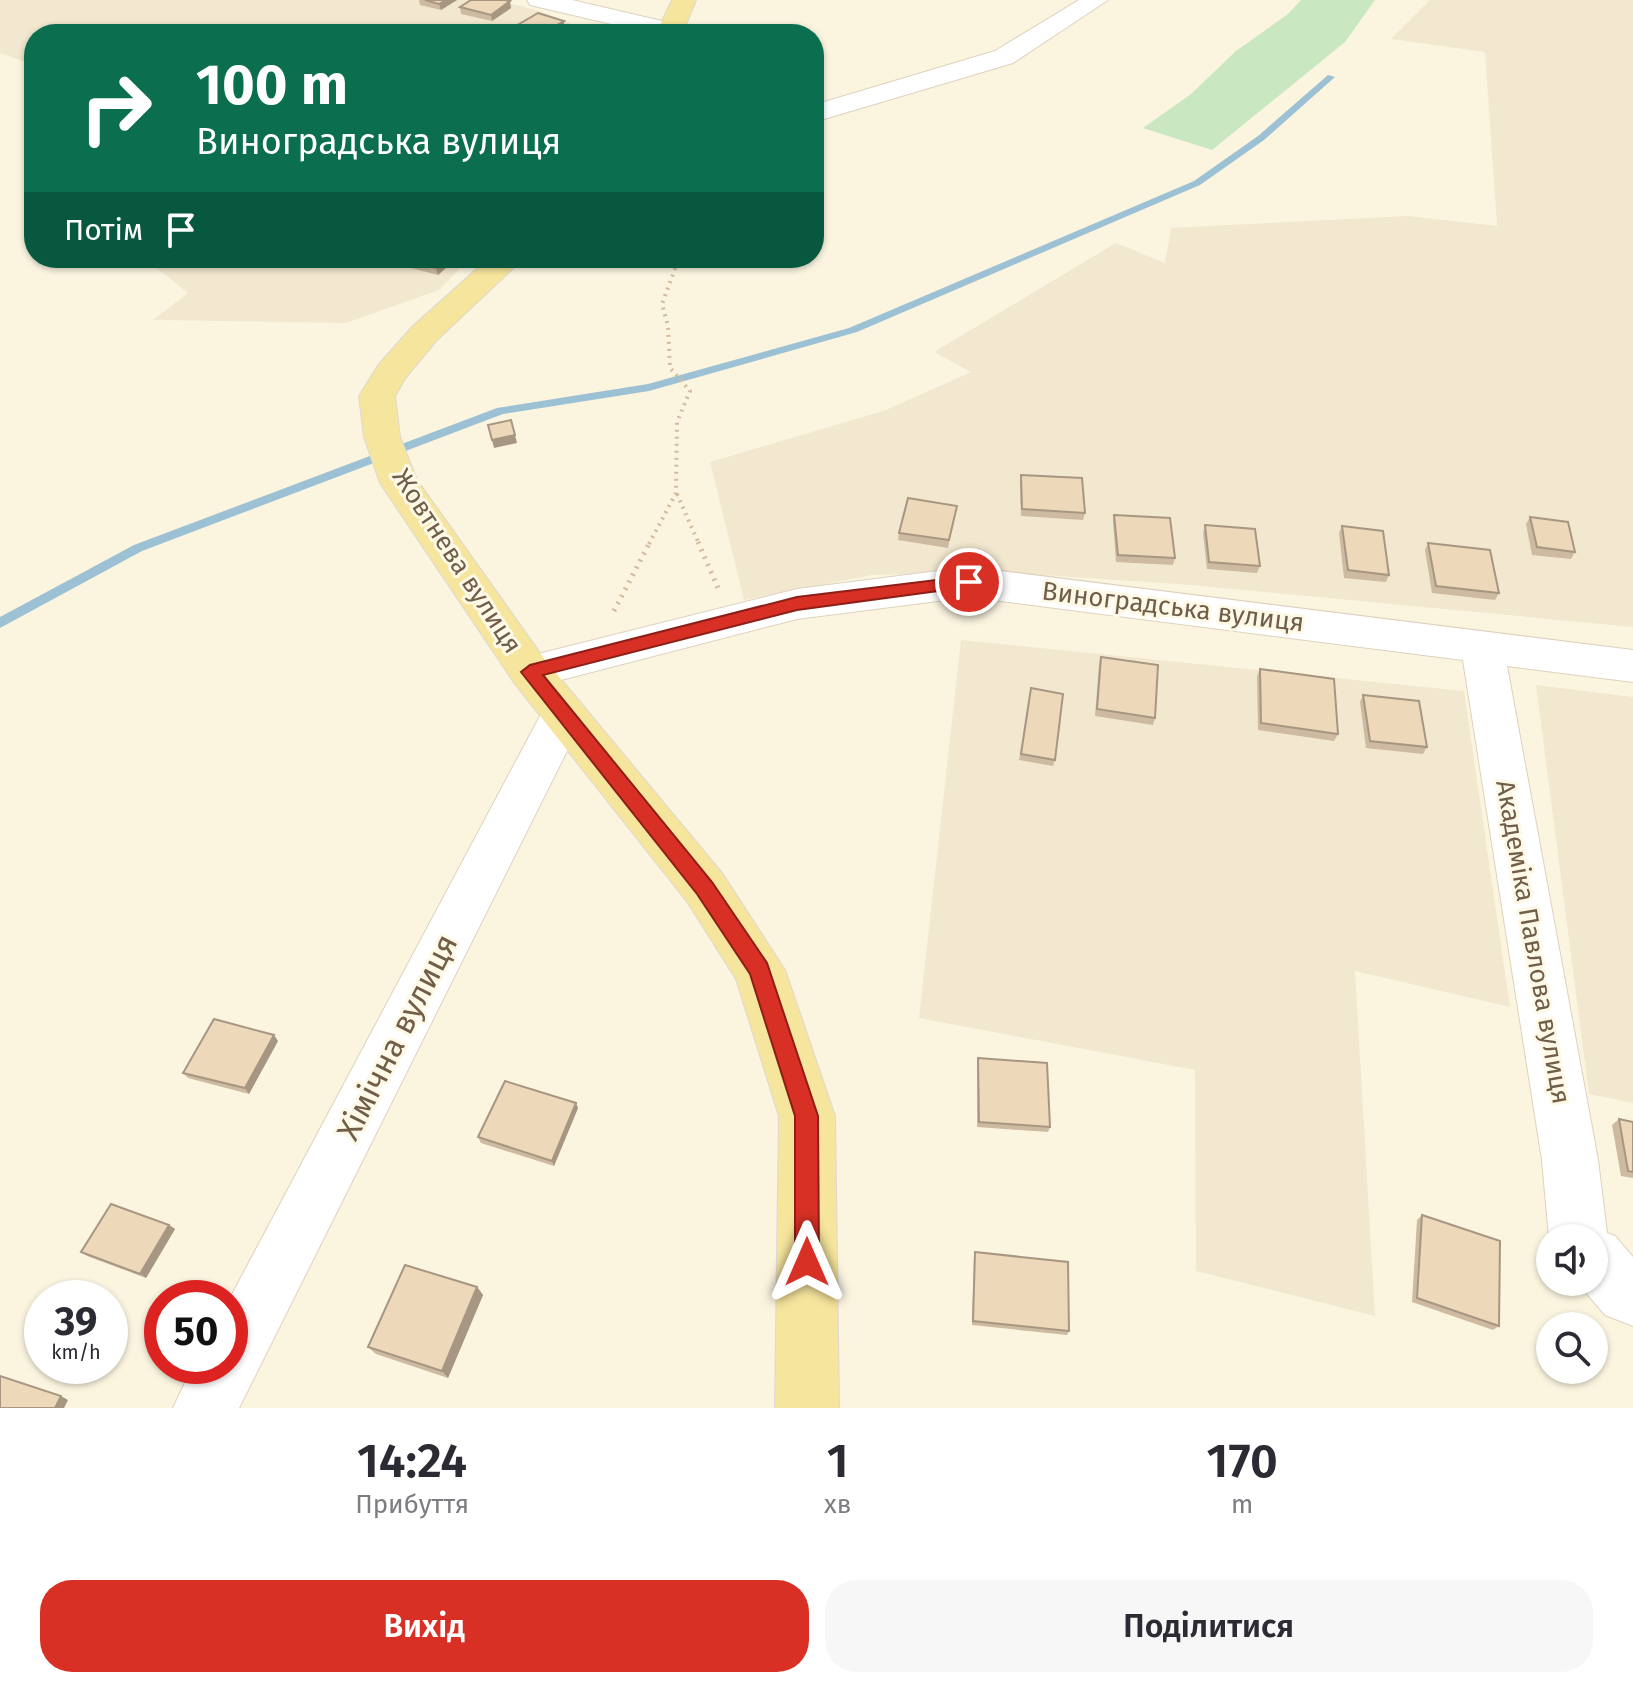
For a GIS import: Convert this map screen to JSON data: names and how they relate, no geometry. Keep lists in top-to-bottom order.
{
  "streets": {
    "main road": ["Жовтнева вулиця"],
    "street": ["Виноградська вулиця", "Академіка Павлова вулиця", "Хімічна вулиця"]
  },
  "crossings": [
    ["Жовтнева вулиця", "Виноградська вулиця"],
    ["Жовтнева вулиця", "Хімічна вулиця"],
    ["Виноградська вулиця", "Академіка Павлова вулиця"],
    ["Виноградська вулиця", "Хімічна вулиця"]
  ],
  "page": {
    "turn": ["100 m", "Виноградська вулиця"],
    "then": "Потім",
    "speed": "39 km/h",
    "limit": "50",
    "eta": [
      "14:24",
      "Прибуття",
      "1",
      "хв",
      "170",
      "m"
    ],
    "buttons": ["Вихід", "Поділитися"]
  }
}
